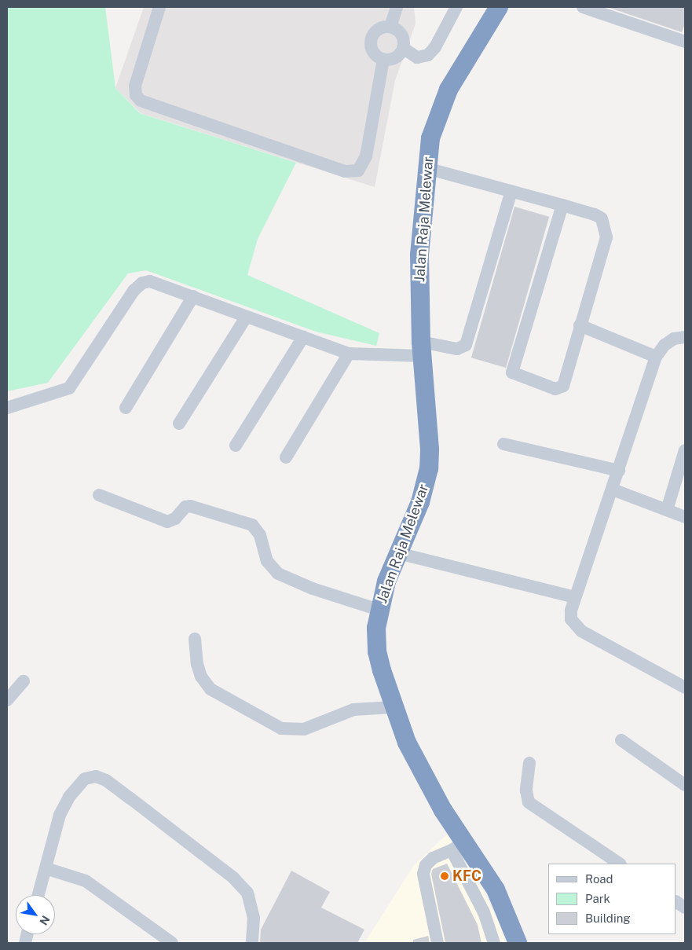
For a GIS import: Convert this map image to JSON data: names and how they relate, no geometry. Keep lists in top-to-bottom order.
{
  "streets": {
    "highway": ["Jalan Raja Melewar"]
  },
  "places": ["KFC"],
  "legend": ["Road", "Park", "Building"],
  "north": "bottom right"
}
